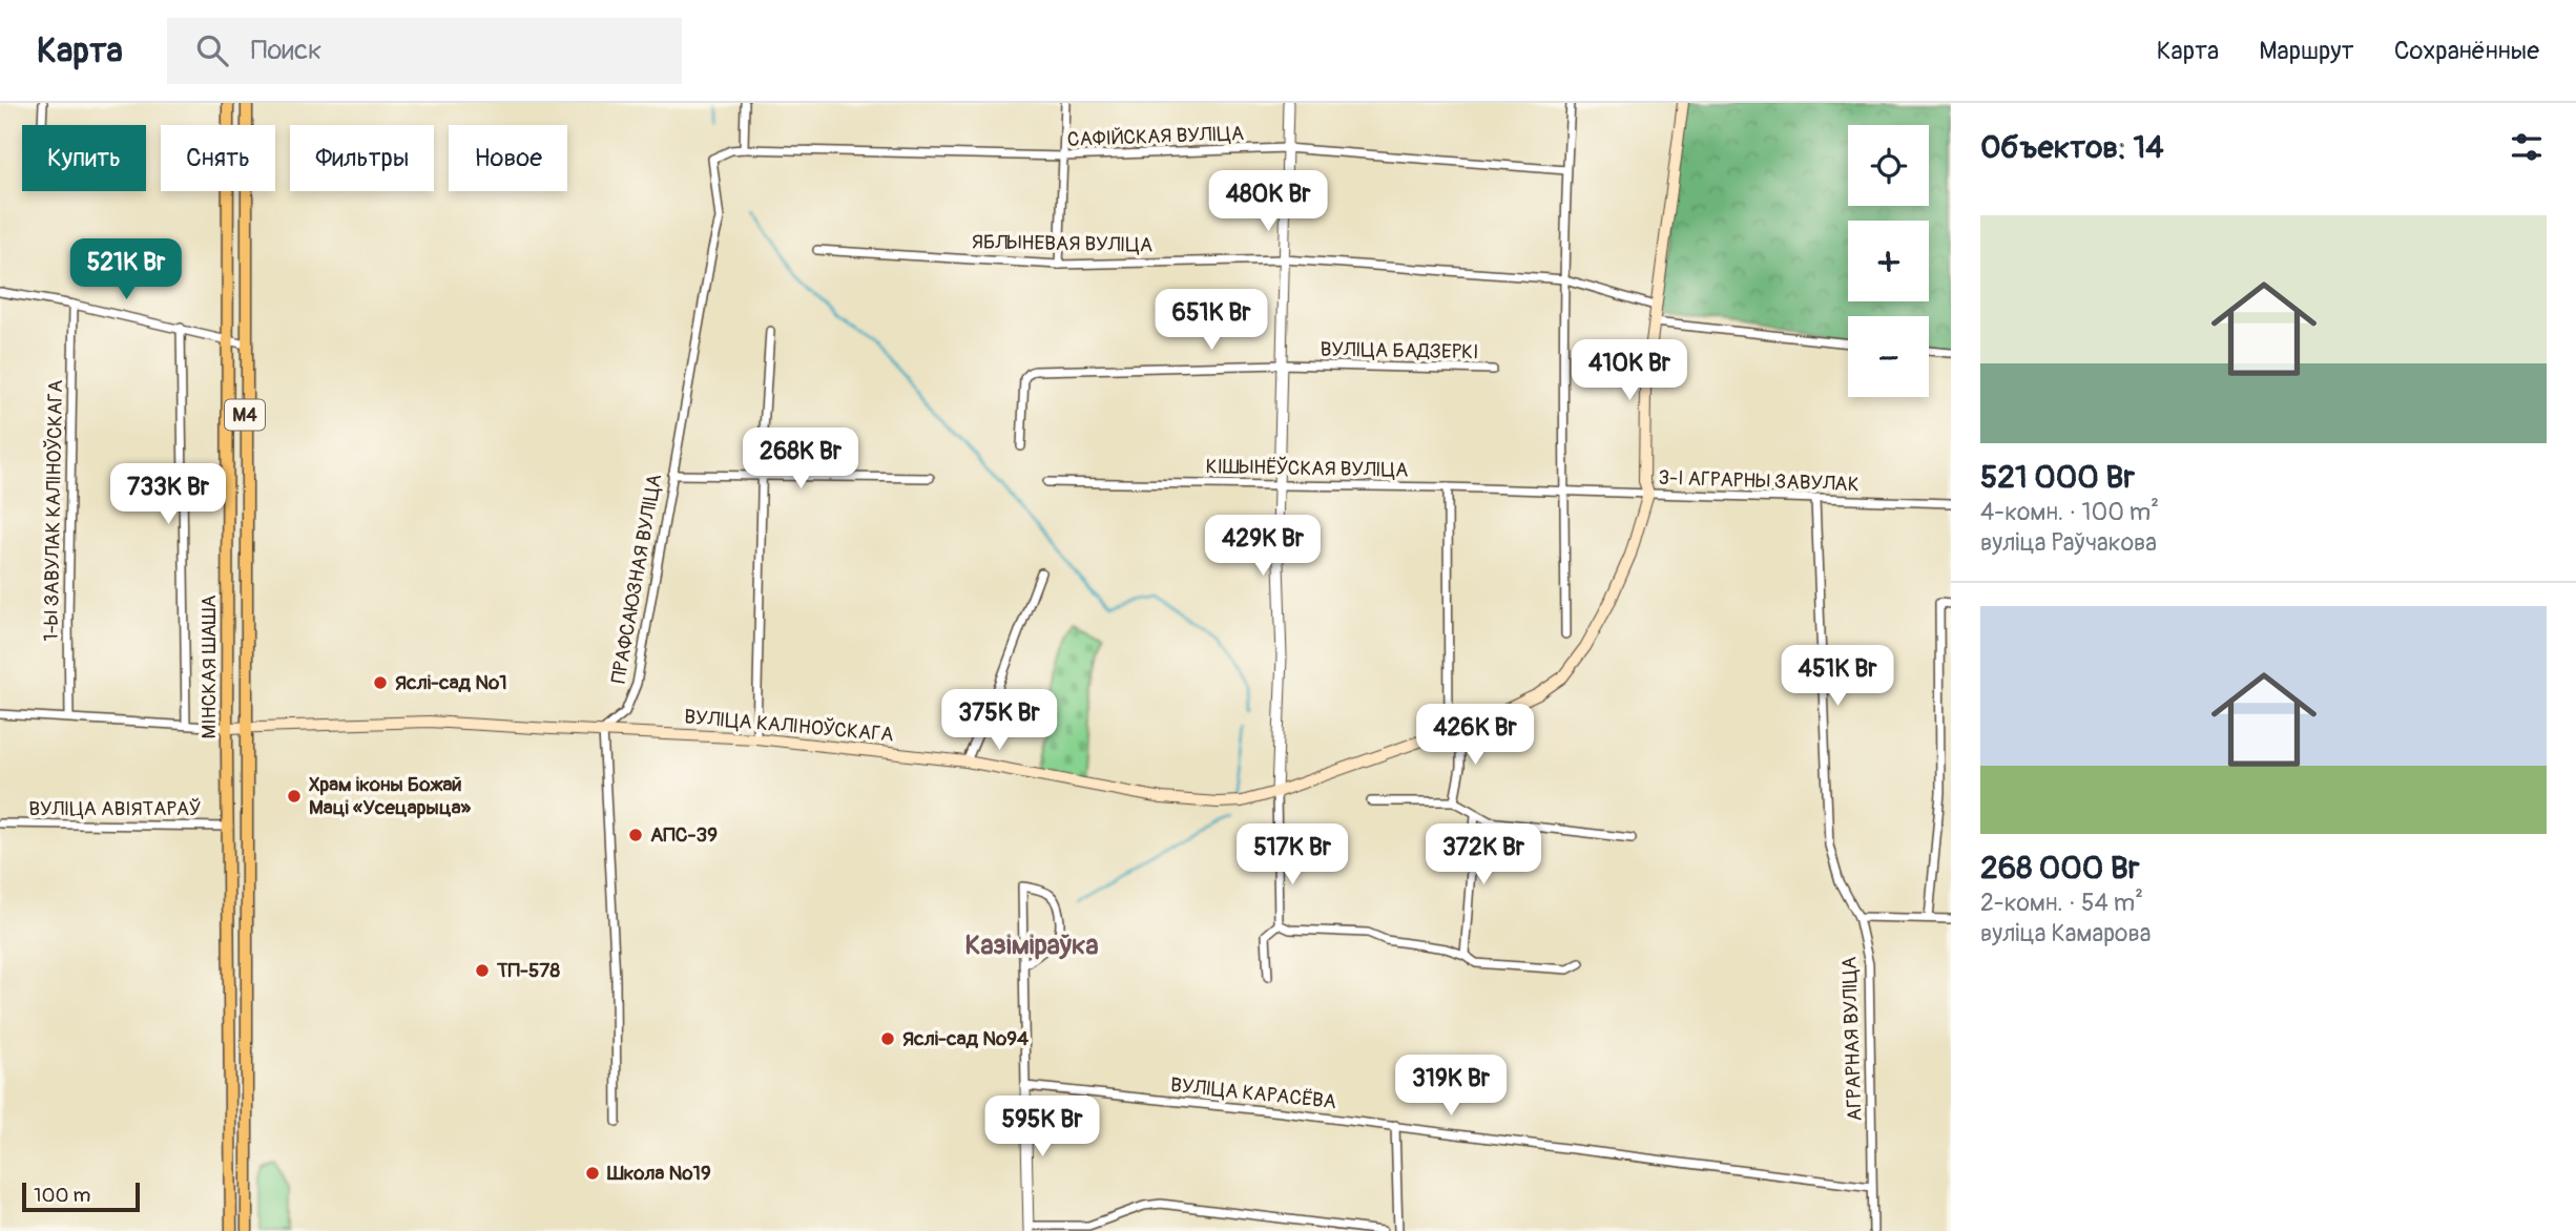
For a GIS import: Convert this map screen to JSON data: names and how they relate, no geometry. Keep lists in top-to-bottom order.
{
  "streets": {
    "main road": ["М4", "МІНСКАЯ ШАША", "ВУЛІЦА КАЛІНОЎСКАГА"],
    "street": [
      "САФІЙСКАЯ ВУЛІЦА",
      "ЯБЛЫНЕВАЯ ВУЛІЦА",
      "ВУЛІЦА БАДЗЕРКІ",
      "КІШЫНЁЎСКАЯ ВУЛІЦА",
      "3-І АГРАРНЫ ЗАВУЛАК",
      "1-Ы ЗАВУЛАК КАЛІНОЎСКАГА",
      "ПРАФСАЮЗНАЯ ВУЛІЦА",
      "ВУЛІЦА АВІЯТАРАЎ",
      "АГРАРНАЯ ВУЛІЦА",
      "ВУЛІЦА КАРАСЁВА"
    ]
  },
  "crossings": [
    ["САФІЙСКАЯ ВУЛІЦА", "ПРАФСАЮЗНАЯ ВУЛІЦА"],
    ["КІШЫНЁЎСКАЯ ВУЛІЦА", "3-І АГРАРНЫ ЗАВУЛАК"],
    ["3-І АГРАРНЫ ЗАВУЛАК", "ВУЛІЦА КАЛІНОЎСКАГА"],
    ["3-І АГРАРНЫ ЗАВУЛАК", "АГРАРНАЯ ВУЛІЦА"],
    ["1-Ы ЗАВУЛАК КАЛІНОЎСКАГА", "ВУЛІЦА КАЛІНОЎСКАГА"],
    ["ПРАФСАЮЗНАЯ ВУЛІЦА", "ВУЛІЦА КАЛІНОЎСКАГА"],
    ["МІНСКАЯ ШАША", "ВУЛІЦА КАЛІНОЎСКАГА"],
    ["МІНСКАЯ ШАША", "ВУЛІЦА АВІЯТАРАЎ"],
    ["АГРАРНАЯ ВУЛІЦА", "ВУЛІЦА КАРАСЁВА"]
  ],
  "districts": ["Казіміраўка"],
  "places": [
    "Яслі-сад №1",
    "Храм іконы Божай Маці «Усецарыца»",
    "АПС-39",
    "ТП-578",
    "Яслі-сад №94",
    "Школа №19"
  ],
  "scale_bar": "100 m",
  "page": {
    "header": "Карта",
    "search": "Поиск",
    "nav": ["Карта", "Маршрут", "Сохранённые"],
    "heading": "Объектов: 14",
    "map_buttons": ["+", "−"],
    "chip": [
      "Купить",
      "Снять",
      "Фильтры",
      "Новое"
    ],
    "price": [
      "480K Br",
      "521K Br",
      "651K Br",
      "410K Br",
      "268K Br",
      "733K Br",
      "429K Br",
      "451K Br",
      "375K Br",
      "426K Br",
      "517K Br",
      "372K Br",
      "319K Br",
      "595K Br"
    ],
    "list": [
      {
        "name": "521 000 Br",
        "note": "4-комн. · 100 m² · вуліца Раўчакова"
      },
      {
        "name": "268 000 Br",
        "note": "2-комн. · 54 m² · вуліца Камарова"
      }
    ],
    "scale": "100 m"
  }
}
